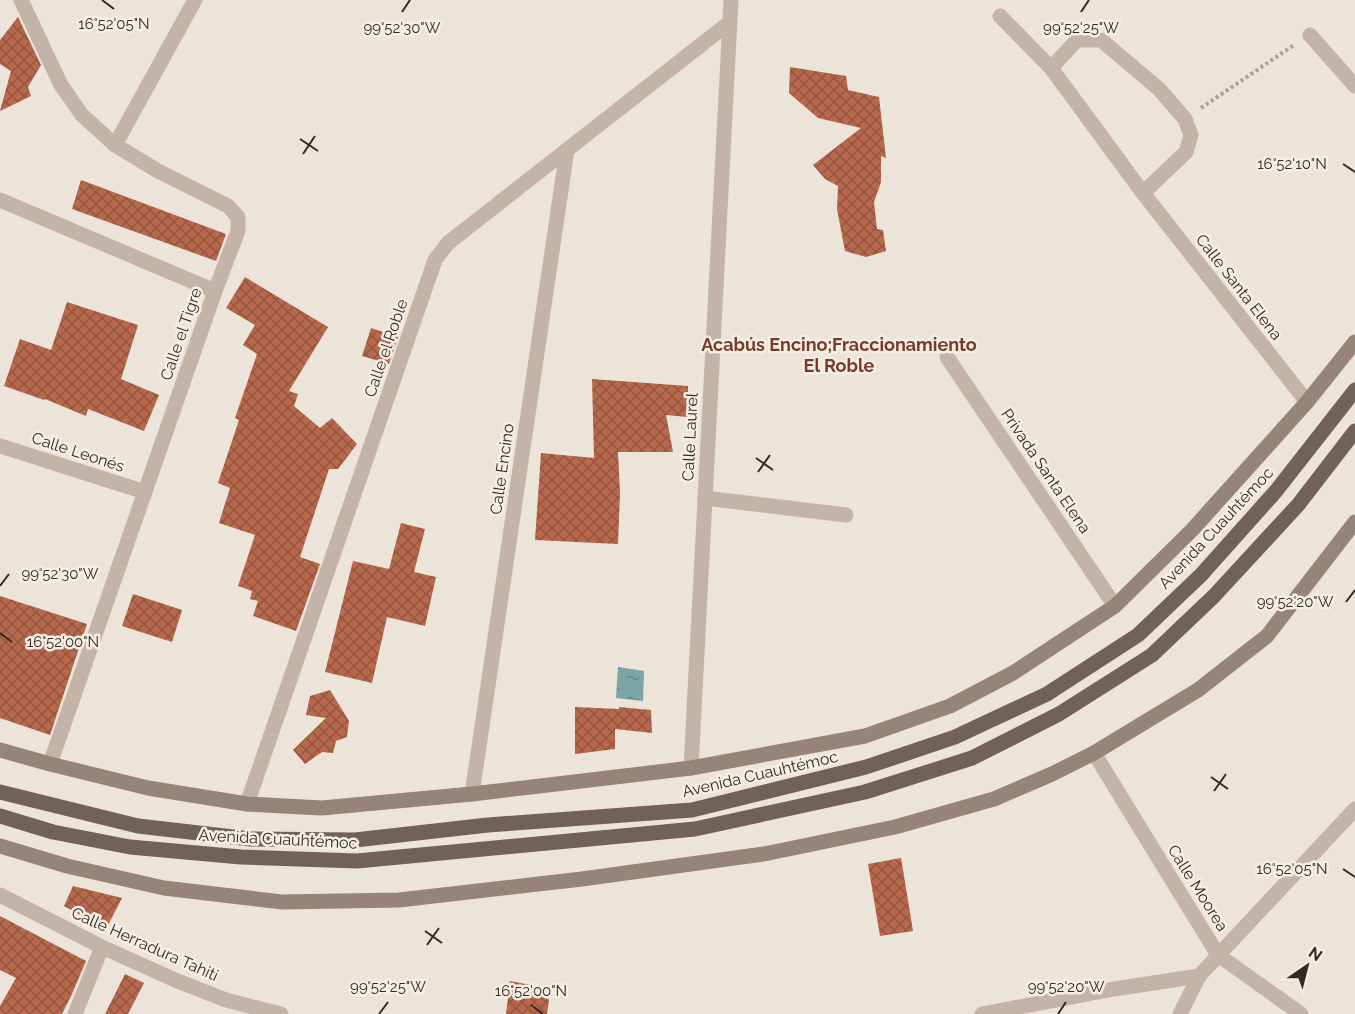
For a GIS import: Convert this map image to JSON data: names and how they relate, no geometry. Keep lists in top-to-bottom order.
{
  "streets": {
    "main road": ["Avenida Cuauhtémoc"],
    "street": [
      "Calle Santa Elena",
      "Calle el Tigre",
      "Calle el Roble",
      "Calle Laurel",
      "Calle Leonés",
      "Calle Encino",
      "Privada Santa Elena",
      "Calle Moorea",
      "Calle Herradura Tahiti"
    ]
  },
  "crossings": [
    ["Calle el Tigre", "Calle Leonés"],
    ["Calle el Roble", "Calle Laurel"],
    ["Calle el Roble", "Calle Encino"]
  ],
  "districts": ["Acabús Encino;Fraccionamiento El Roble"],
  "north": "top right",
  "coordinates": [
    "16°52'05\"N",
    "99°52'30\"W",
    "99°52'25\"W",
    "16°52'10\"N",
    "99°52'20\"W",
    "16°52'00\"N"
  ]
}
